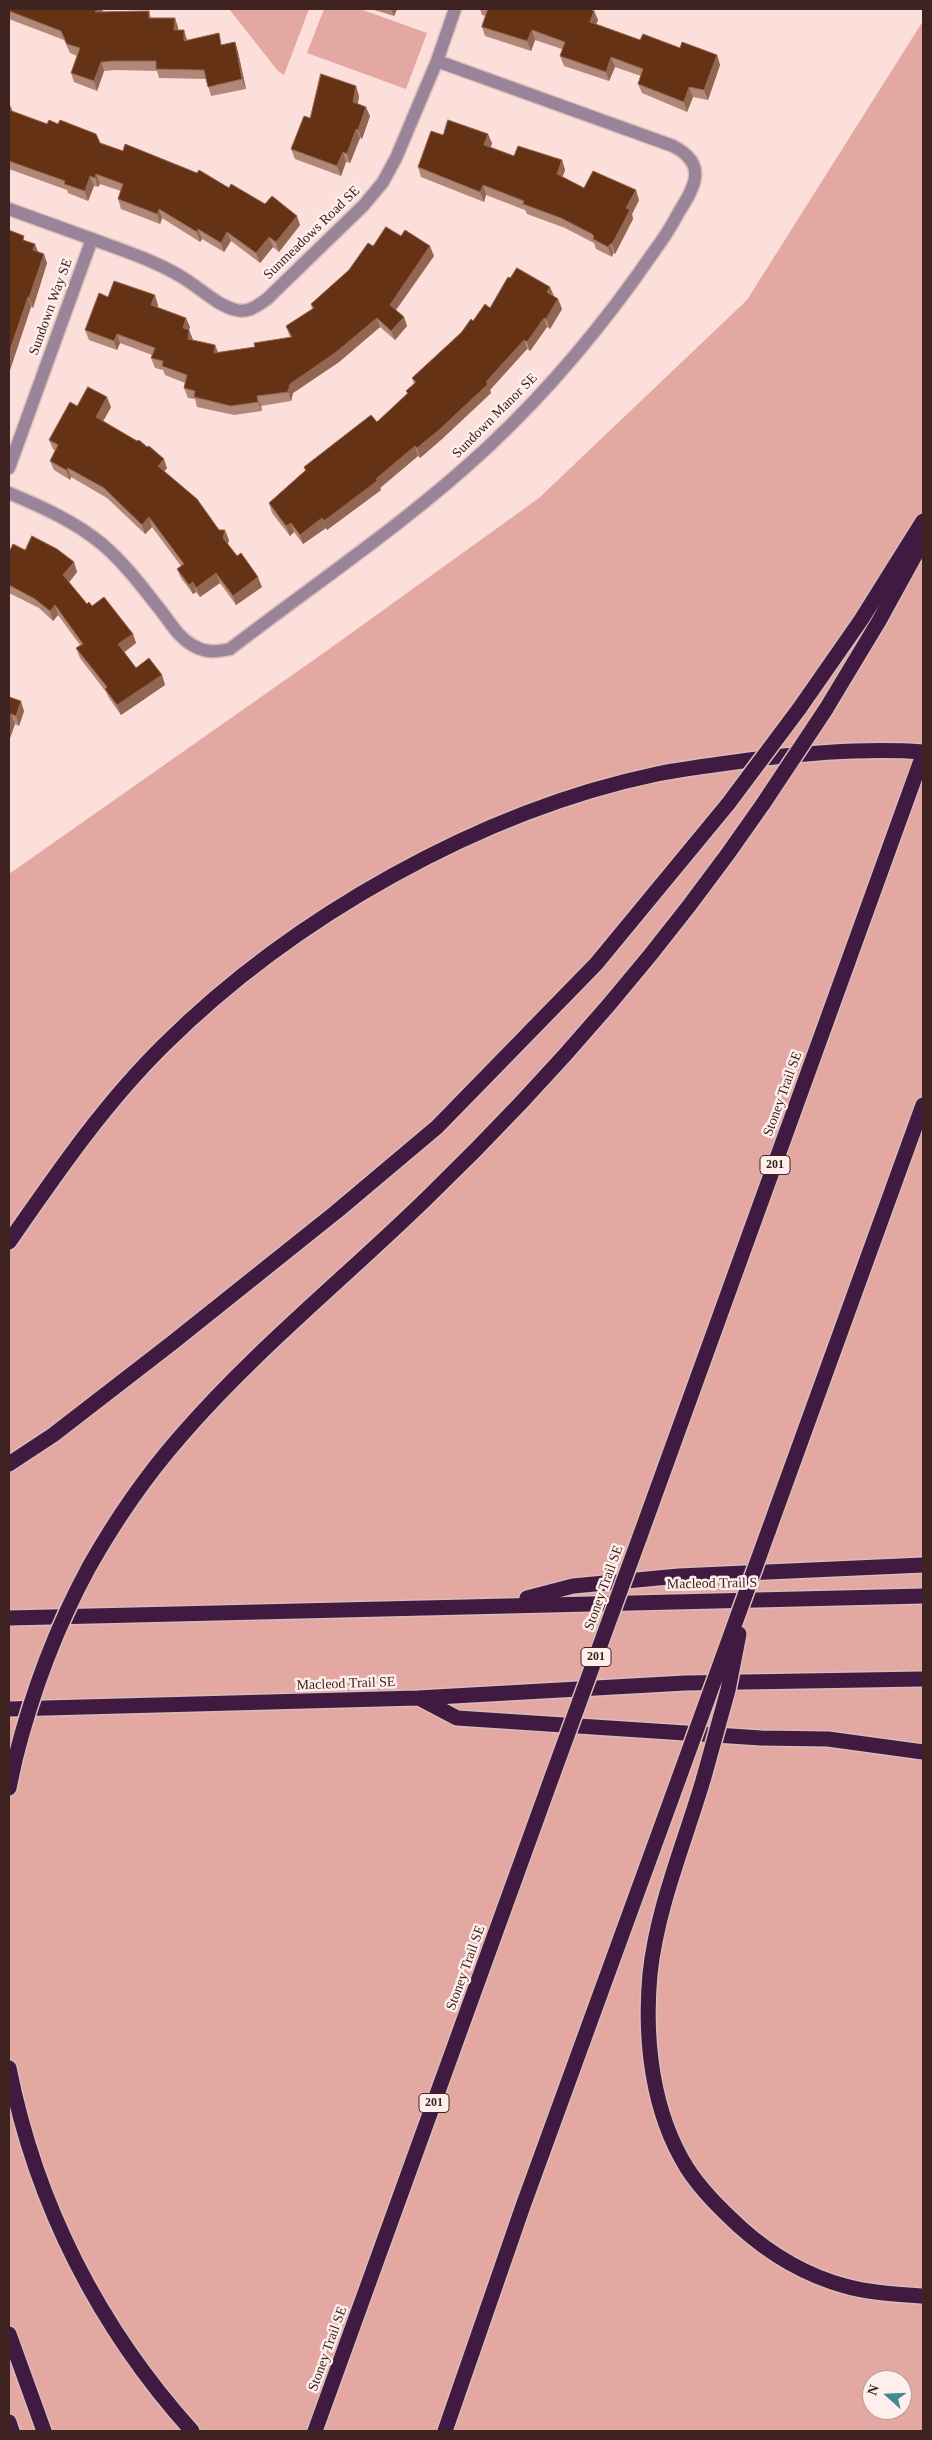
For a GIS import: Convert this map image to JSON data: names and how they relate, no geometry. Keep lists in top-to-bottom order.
{
  "streets": {
    "highway": [
      "Stoney Trail SE",
      "201",
      "Macleod Trail S",
      "Macleod Trail SE"
    ],
    "street": ["Sunmeadows Road SE", "Sundown Way SE", "Sundown Manor SE"]
  },
  "crossings": [
    ["Sunmeadows Road SE", "Sundown Way SE"],
    ["Sunmeadows Road SE", "Sundown Manor SE"]
  ],
  "north": "left"
}
